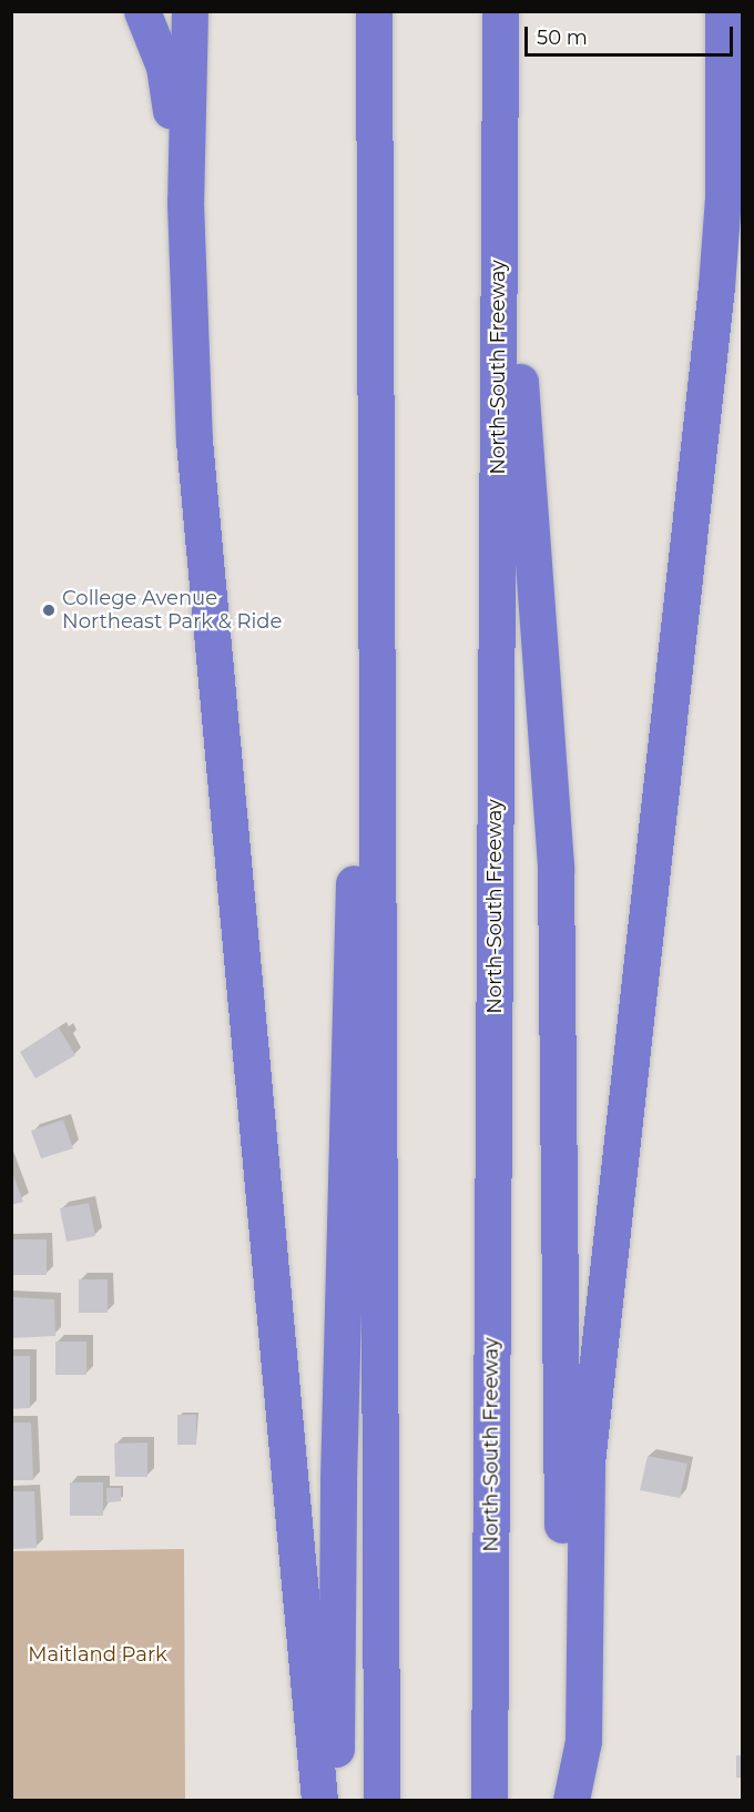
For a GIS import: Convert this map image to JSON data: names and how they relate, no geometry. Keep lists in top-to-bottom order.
{
  "streets": {
    "highway": ["North-South Freeway"]
  },
  "parks": ["Maitland Park"],
  "places": ["College Avenue Northeast Park & Ride"],
  "scale_bar": "50 m"
}
